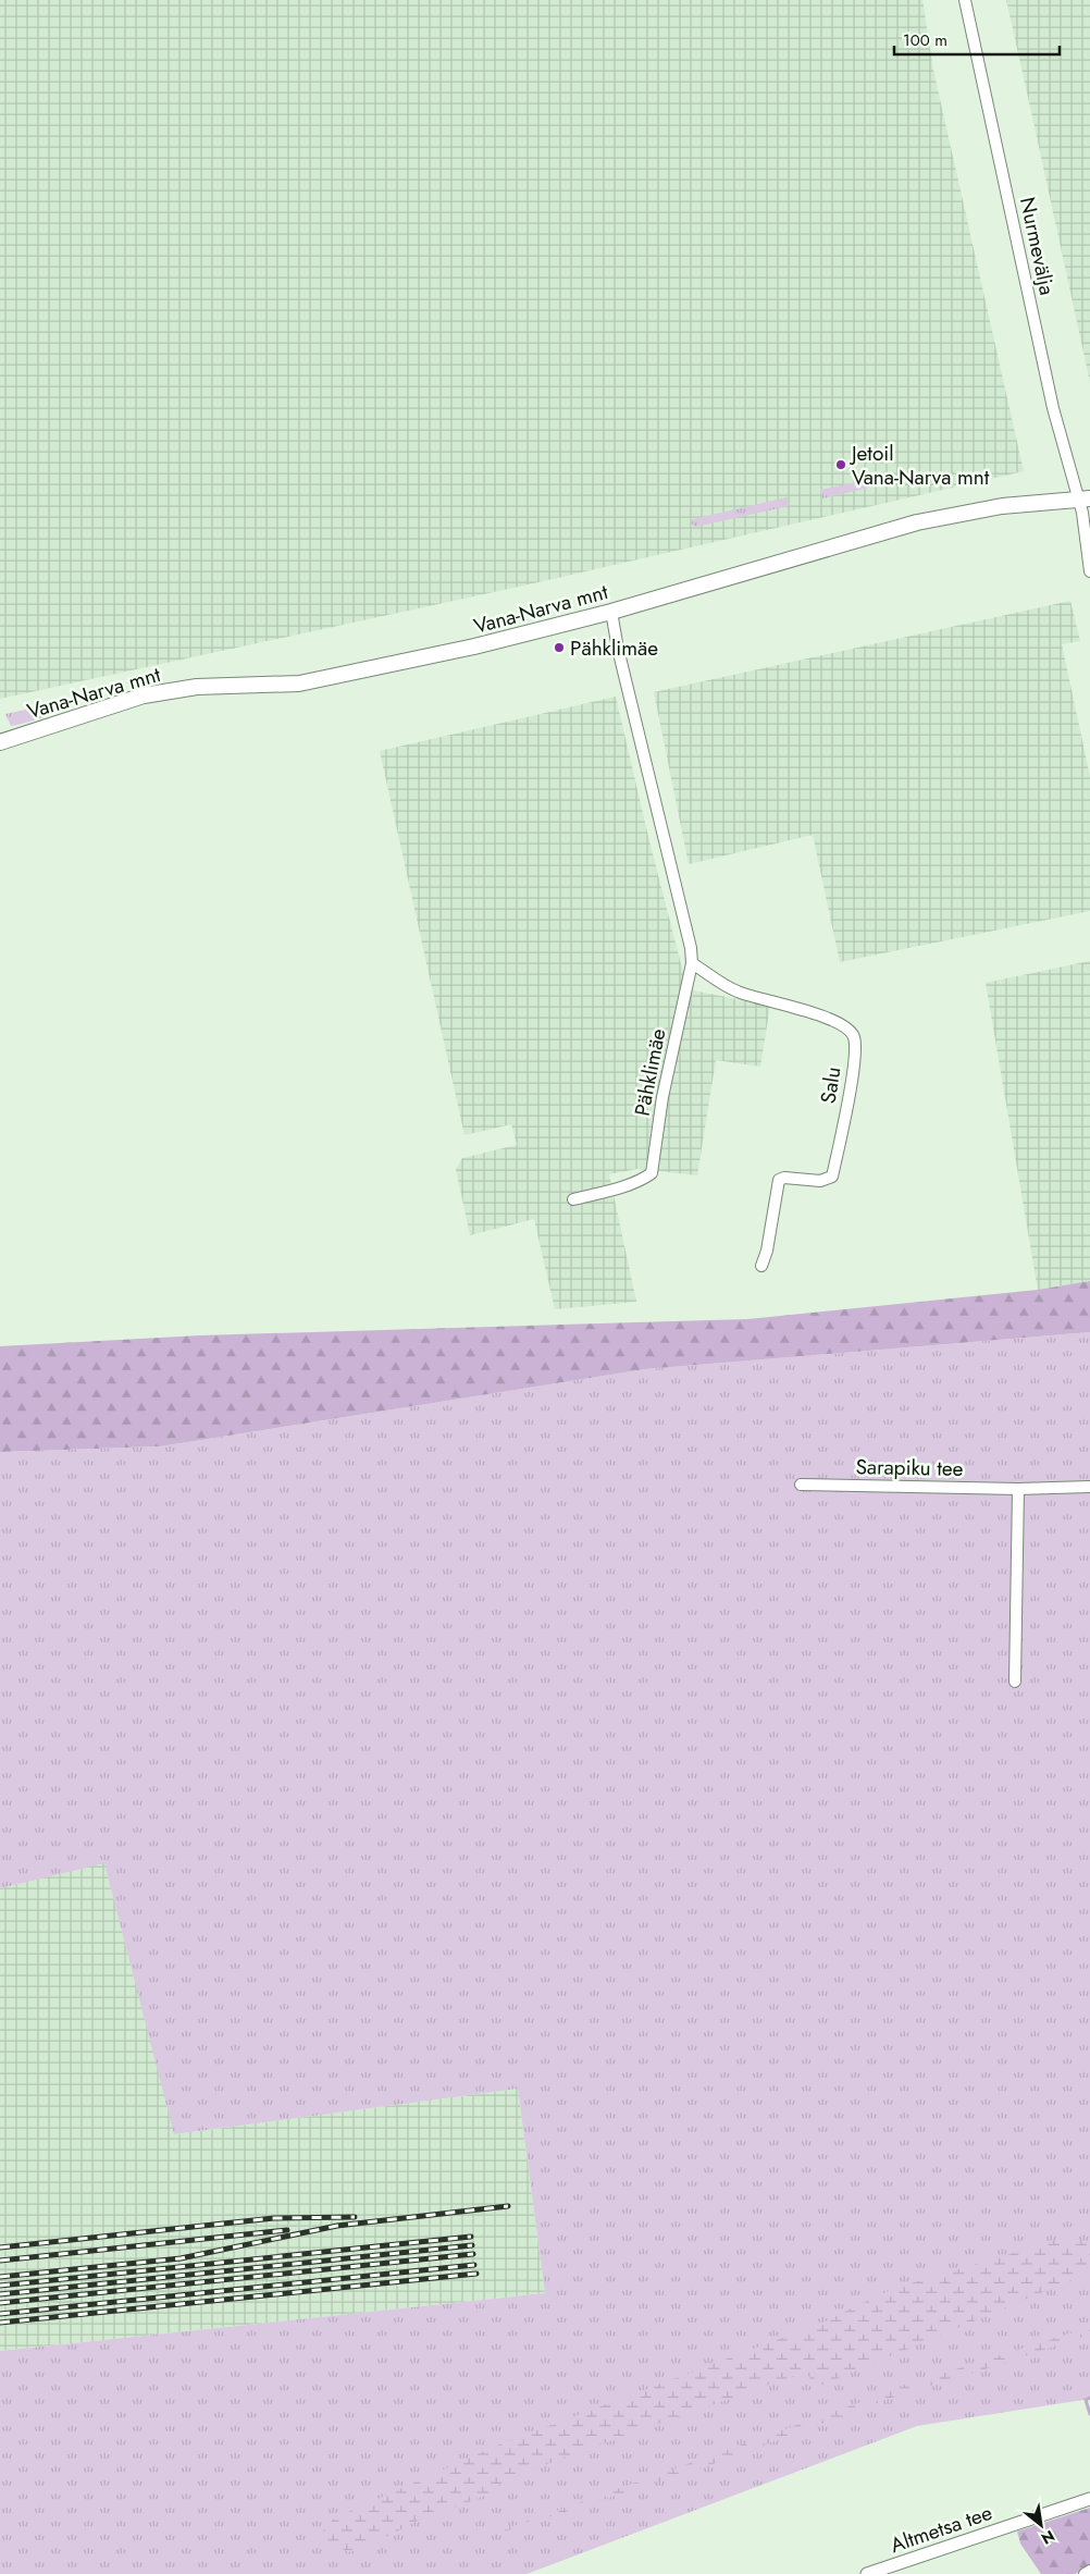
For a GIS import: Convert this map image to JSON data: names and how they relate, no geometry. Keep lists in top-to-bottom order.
{
  "streets": {
    "main road": ["Vana-Narva mnt"],
    "street": [
      "Nurmevälja",
      "Pähklimäe",
      "Salu",
      "Sarapiku tee",
      "Altmetsa tee"
    ]
  },
  "crossings": [
    ["Nurmevälja", "Vana-Narva mnt"],
    ["Vana-Narva mnt", "Pähklimäe"],
    ["Pähklimäe", "Salu"]
  ],
  "places": ["Jetoil Vana-Narva mnt", "Pähklimäe"],
  "scale_bar": "100 m",
  "north": "bottom right"
}
